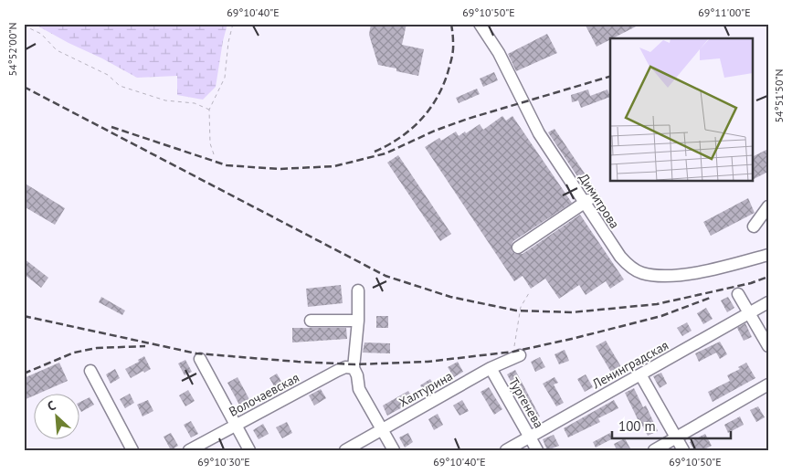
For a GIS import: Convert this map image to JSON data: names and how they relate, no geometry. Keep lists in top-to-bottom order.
{
  "streets": {
    "street": [
      "Димитрова",
      "Ленинградская",
      "Халтурина",
      "Волочаевская",
      "Тургенева"
    ]
  },
  "crossings": [
    ["Ленинградская", "Тургенева"],
    ["Халтурина", "Тургенева"]
  ],
  "scale_bar": "100 m",
  "north": "top left",
  "coordinates": [
    "69°10'40\"E",
    "69°10'50\"E",
    "69°11'00\"E",
    "54°52'00\"N",
    "54°51'50\"N",
    "69°10'30\"E"
  ]
}
